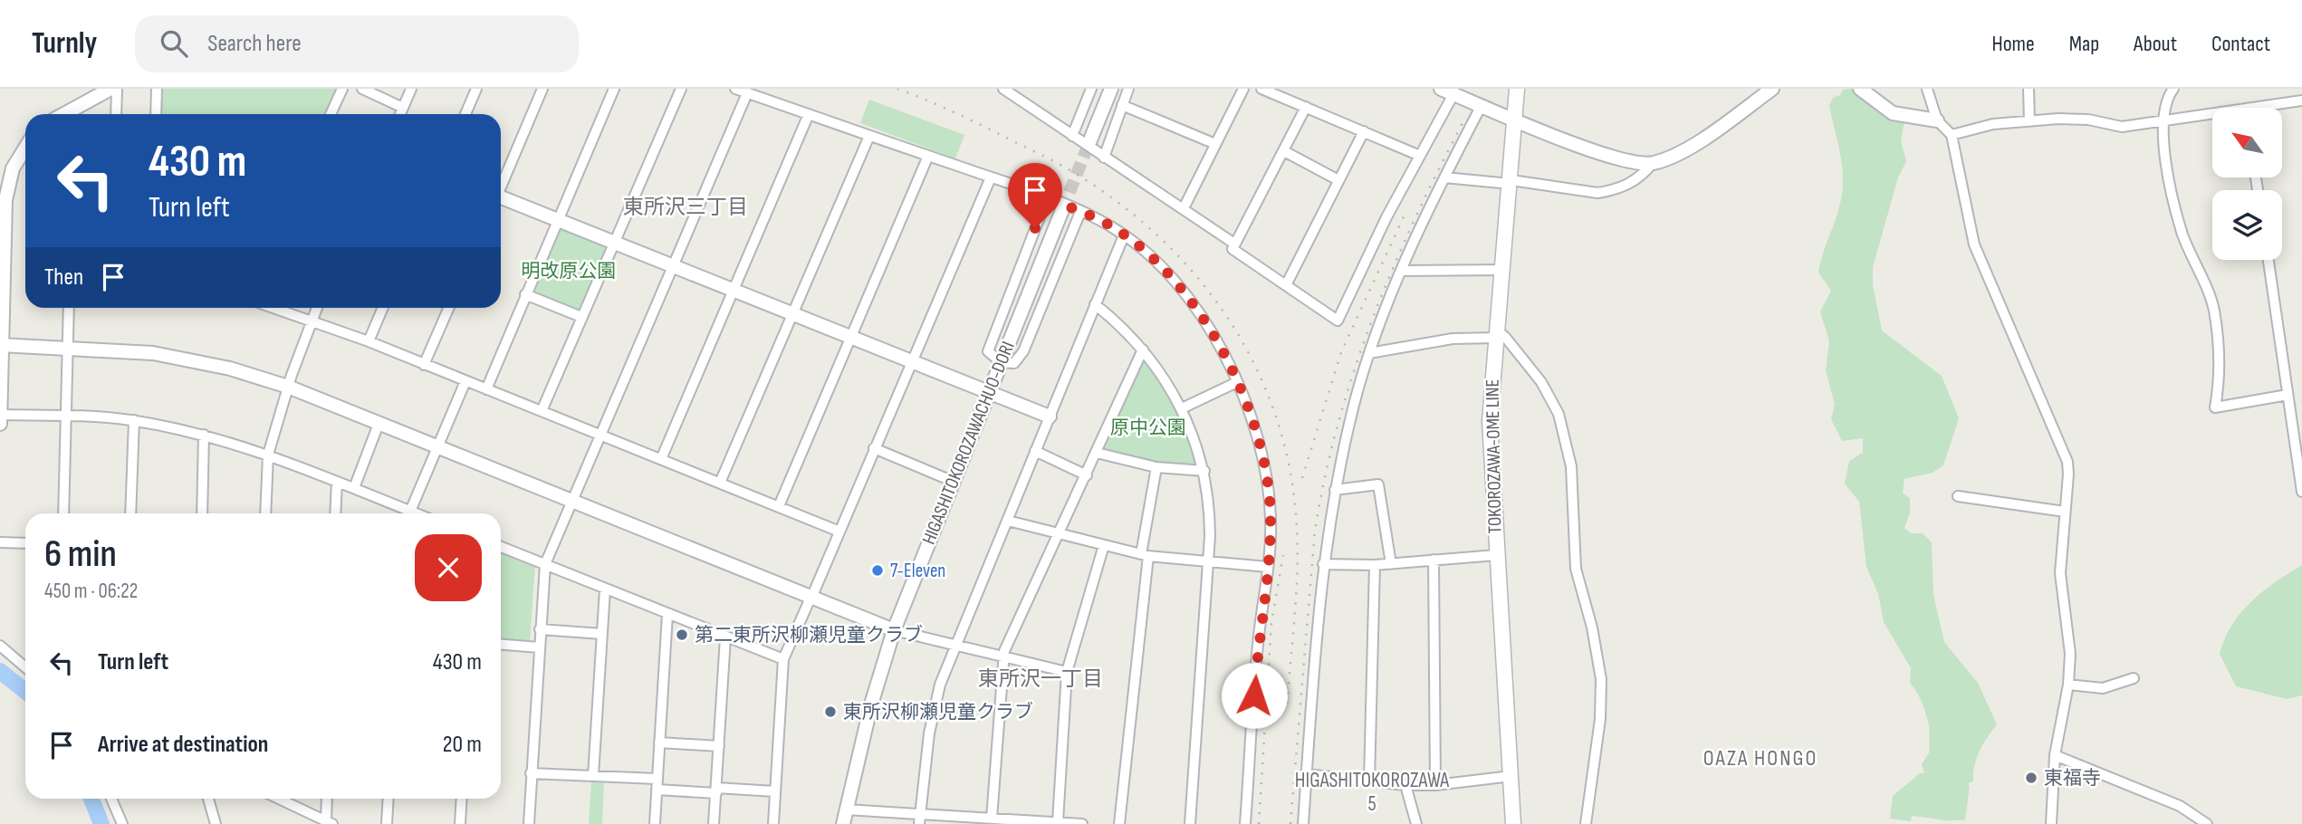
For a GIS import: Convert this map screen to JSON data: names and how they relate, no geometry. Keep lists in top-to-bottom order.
{
  "streets": {
    "main road": ["TOKOROZAWA-OME LINE"],
    "street": ["HIGASHITOKOROZAWACHUO-DORI"]
  },
  "districts": [
    "東所沢三丁目",
    "東所沢一丁目",
    "OAZA HONGO",
    "HIGASHITOKOROZAWA 5"
  ],
  "parks": ["明改原公園", "原中公園"],
  "places": [
    "7-Eleven",
    "第二東所沢柳瀬児童クラブ",
    "東所沢柳瀬児童クラブ",
    "東福寺"
  ],
  "north": "top left",
  "page": {
    "header": "Turnly",
    "search": "Search here",
    "nav": [
      "Home",
      "Map",
      "About",
      "Contact"
    ],
    "turn": ["430 m", "Turn left"],
    "then": "Then",
    "heading": ["6 min", "450 m · 06:22"],
    "list": [
      {
        "name": "Turn left",
        "value": "430 m"
      },
      {
        "name": "Arrive at destination",
        "value": "20 m"
      }
    ]
  }
}
